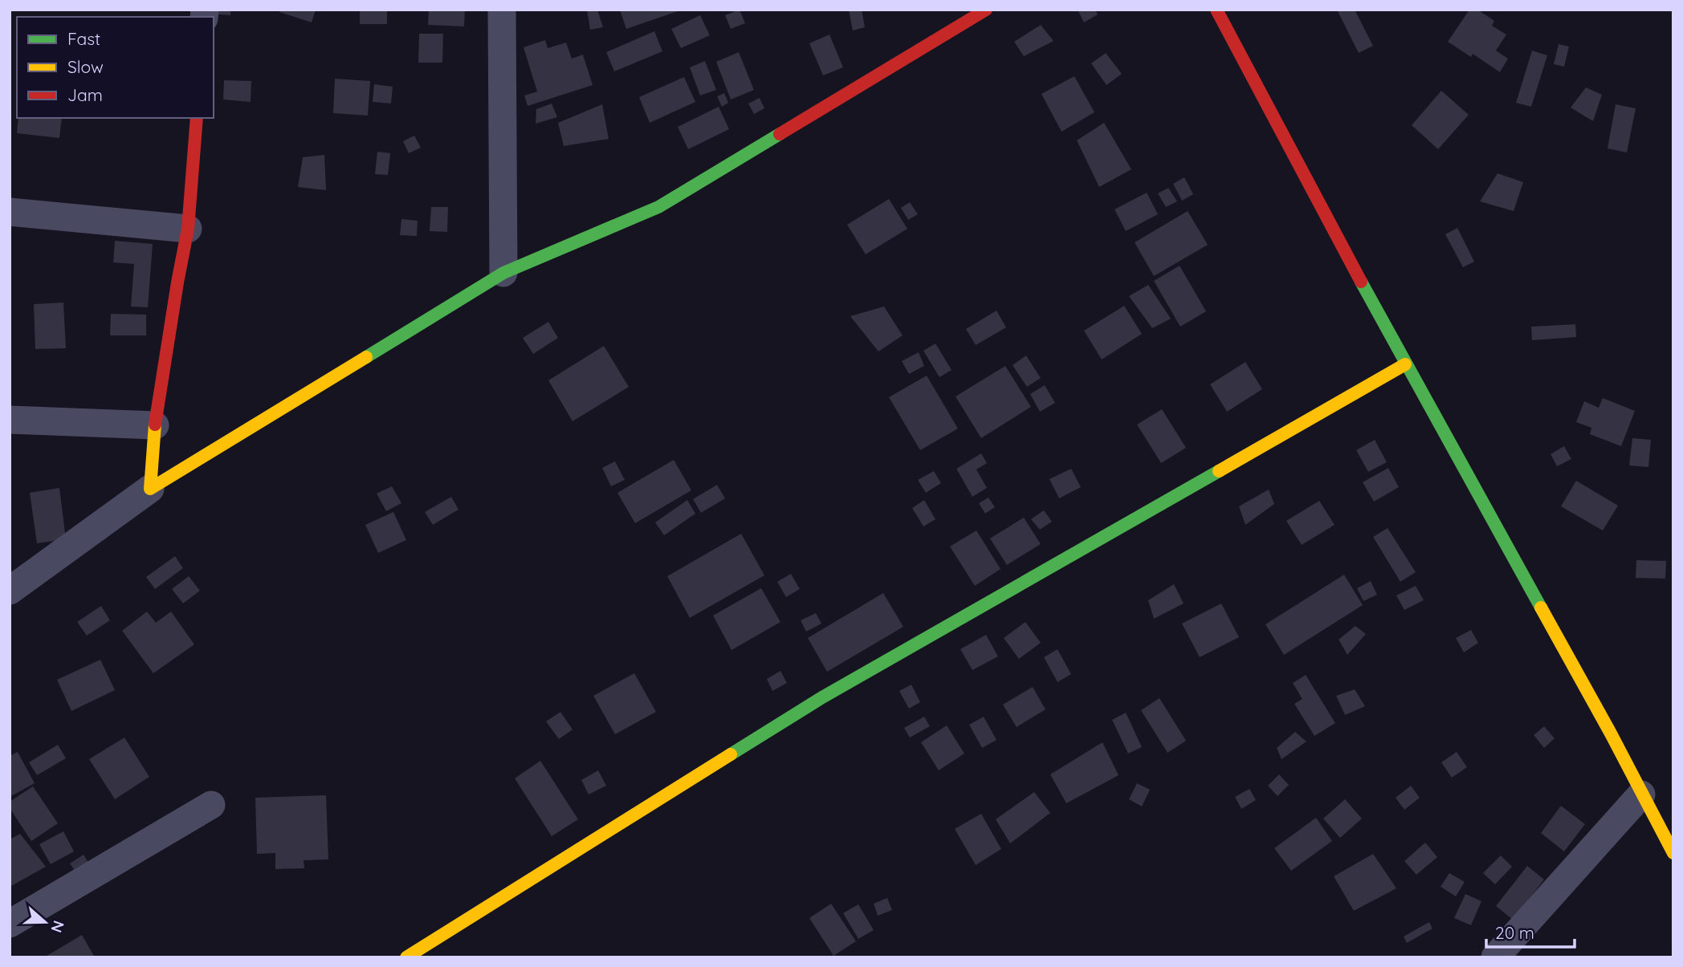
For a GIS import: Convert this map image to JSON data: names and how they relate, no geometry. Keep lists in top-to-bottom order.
{
  "legend": ["Fast", "Slow", "Jam"],
  "scale_bar": "20 m",
  "north": "right"
}
